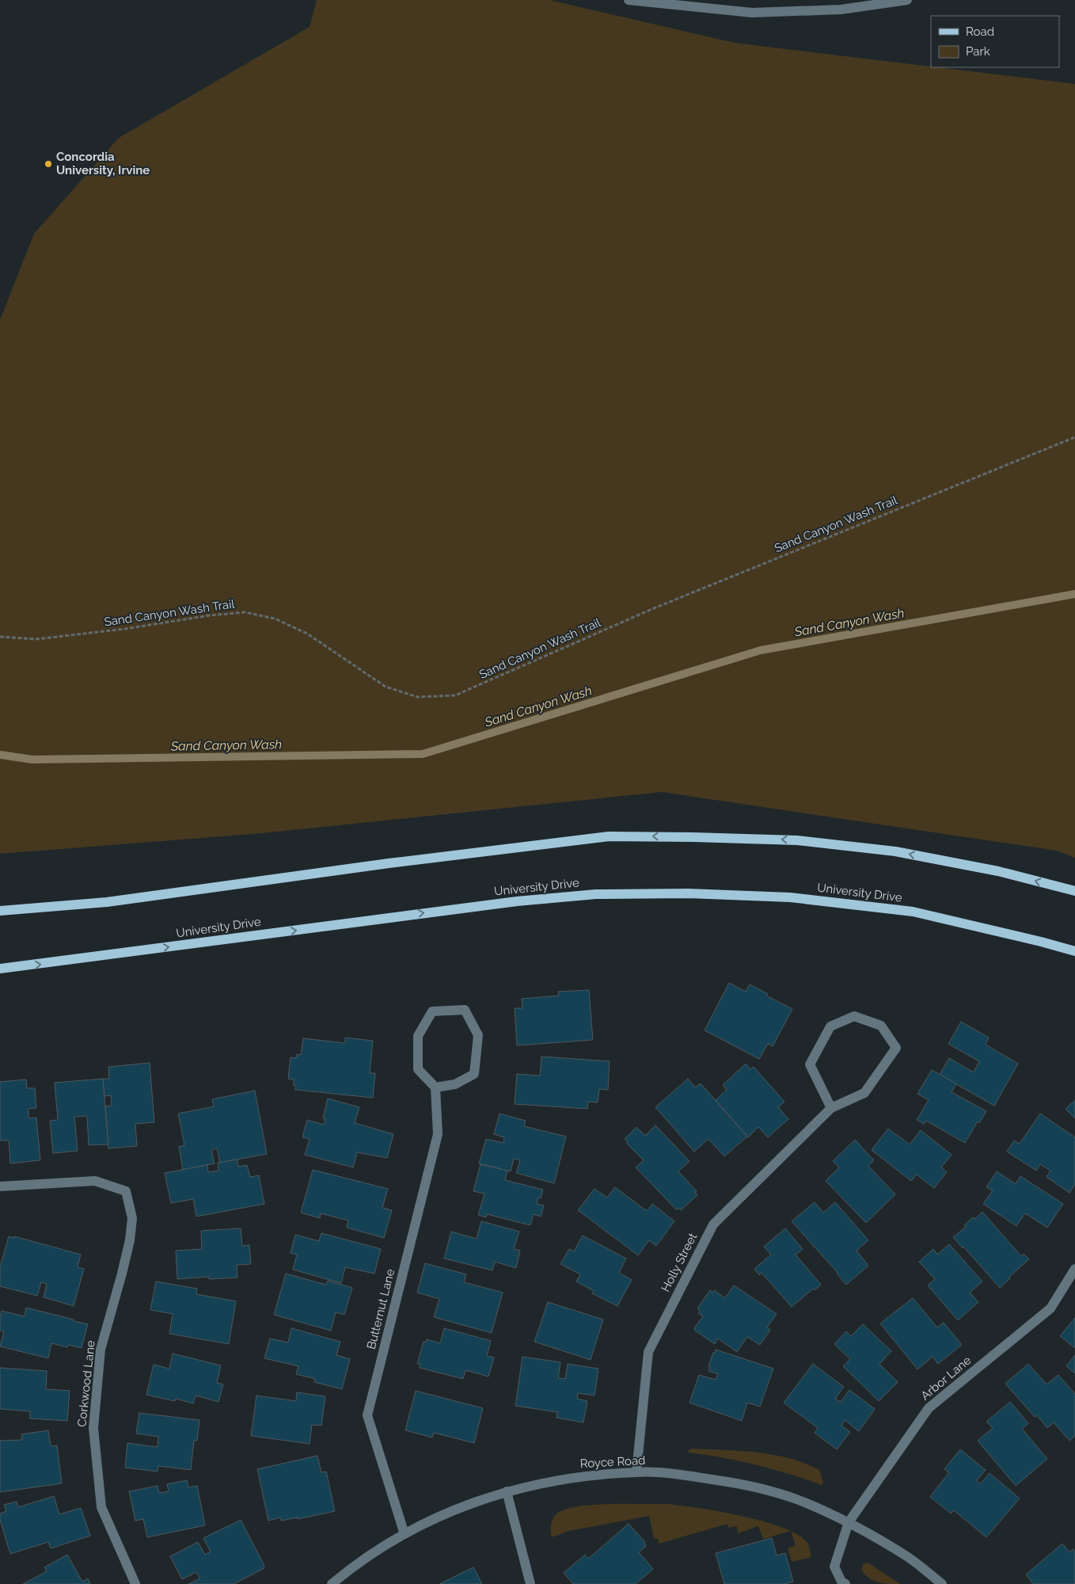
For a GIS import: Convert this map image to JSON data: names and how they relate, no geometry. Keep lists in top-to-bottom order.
{
  "streets": {
    "main road": ["University Drive"],
    "street": [
      "Holly Street",
      "Butternut Lane",
      "Arbor Lane",
      "Corkwood Lane",
      "Royce Road"
    ],
    "path": ["Sand Canyon Wash Trail"]
  },
  "crossings": [
    ["Holly Street", "Royce Road"],
    ["Butternut Lane", "Royce Road"],
    ["Arbor Lane", "Royce Road"]
  ],
  "water": ["Sand Canyon Wash"],
  "places": ["Concordia University, Irvine"],
  "legend": ["Road", "Park"]
}
